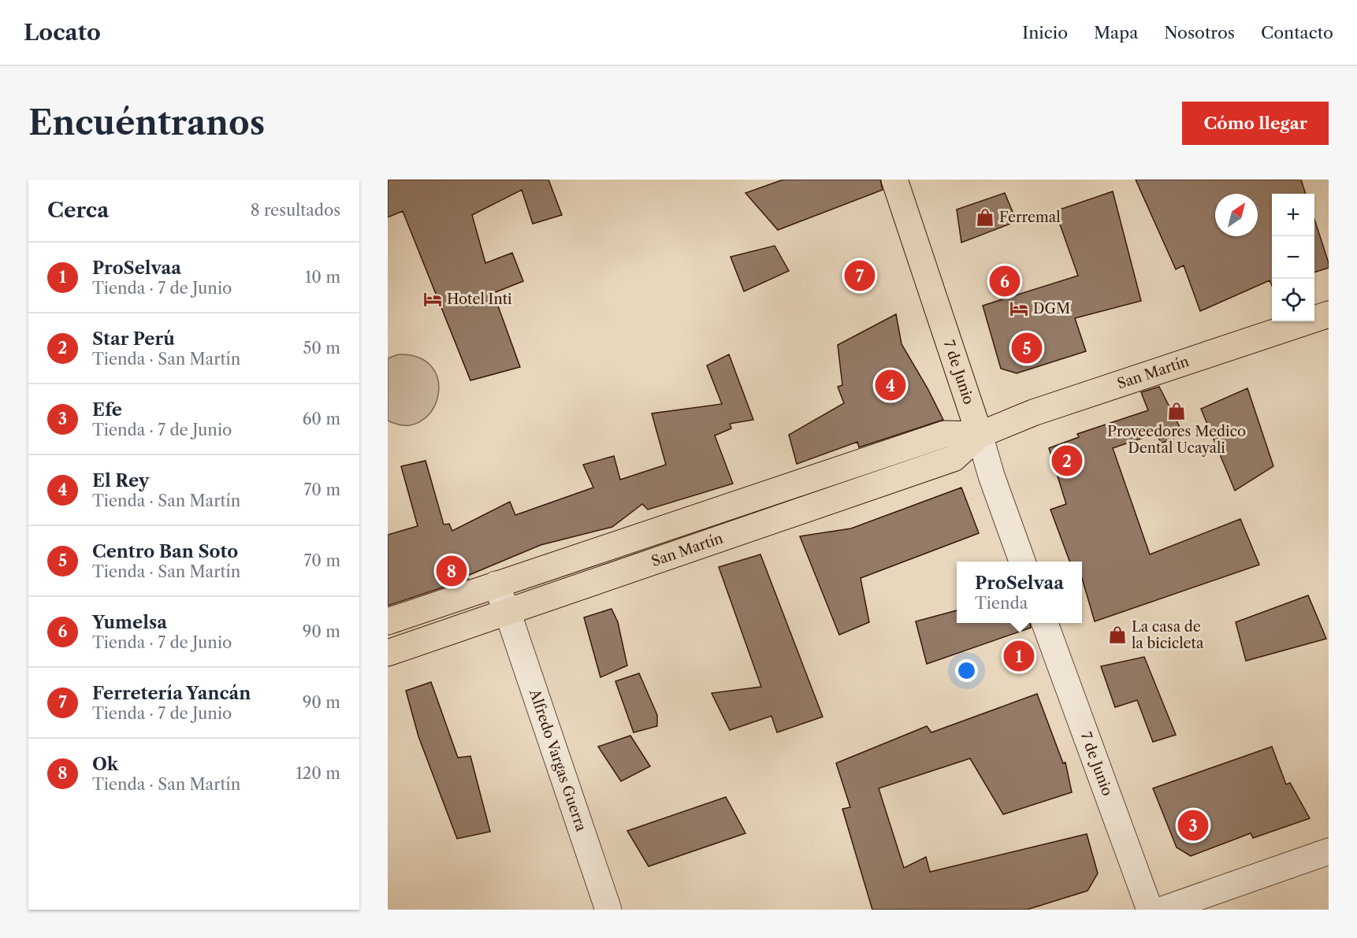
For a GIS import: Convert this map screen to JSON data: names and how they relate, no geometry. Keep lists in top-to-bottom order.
{
  "streets": {
    "main road": ["7 de Junio", "San Martín"],
    "street": ["Alfredo Vargas Guerra"]
  },
  "crossings": [
    ["7 de Junio", "San Martín"],
    ["San Martín", "Alfredo Vargas Guerra"]
  ],
  "places": {
    "shop": ["Ferremal", "Proveedores Medico Dental Ucayali", "La casa de la bicicleta"],
    "hotel": ["Hotel Inti", "DGM"]
  },
  "north": "top right",
  "page": {
    "header": "Locato",
    "nav": [
      "Inicio",
      "Mapa",
      "Nosotros",
      "Contacto"
    ],
    "buttons": "Cómo llegar",
    "title": "Encuéntranos",
    "heading": ["Cerca", "8 resultados"],
    "map_buttons": ["+", "−"],
    "list": [
      {
        "mark": "1",
        "name": "ProSelvaa",
        "note": "Tienda · 7 de Junio",
        "value": "10 m"
      },
      {
        "mark": "2",
        "name": "Star Perú",
        "note": "Tienda · San Martín",
        "value": "50 m"
      },
      {
        "mark": "3",
        "name": "Efe",
        "note": "Tienda · 7 de Junio",
        "value": "60 m"
      },
      {
        "mark": "4",
        "name": "El Rey",
        "note": "Tienda · San Martín",
        "value": "70 m"
      },
      {
        "mark": "5",
        "name": "Centro Ban Soto",
        "note": "Tienda · San Martín",
        "value": "70 m"
      },
      {
        "mark": "6",
        "name": "Yumelsa",
        "note": "Tienda · 7 de Junio",
        "value": "90 m"
      },
      {
        "mark": "7",
        "name": "Ferretería Yancán",
        "note": "Tienda · 7 de Junio",
        "value": "90 m"
      },
      {
        "mark": "8",
        "name": "Ok",
        "note": "Tienda · San Martín",
        "value": "120 m"
      }
    ],
    "pins": [
      "7",
      "6",
      "5",
      "4",
      "2",
      "8",
      "1",
      "3"
    ],
    "popup": ["ProSelvaa", "Tienda"]
  }
}
